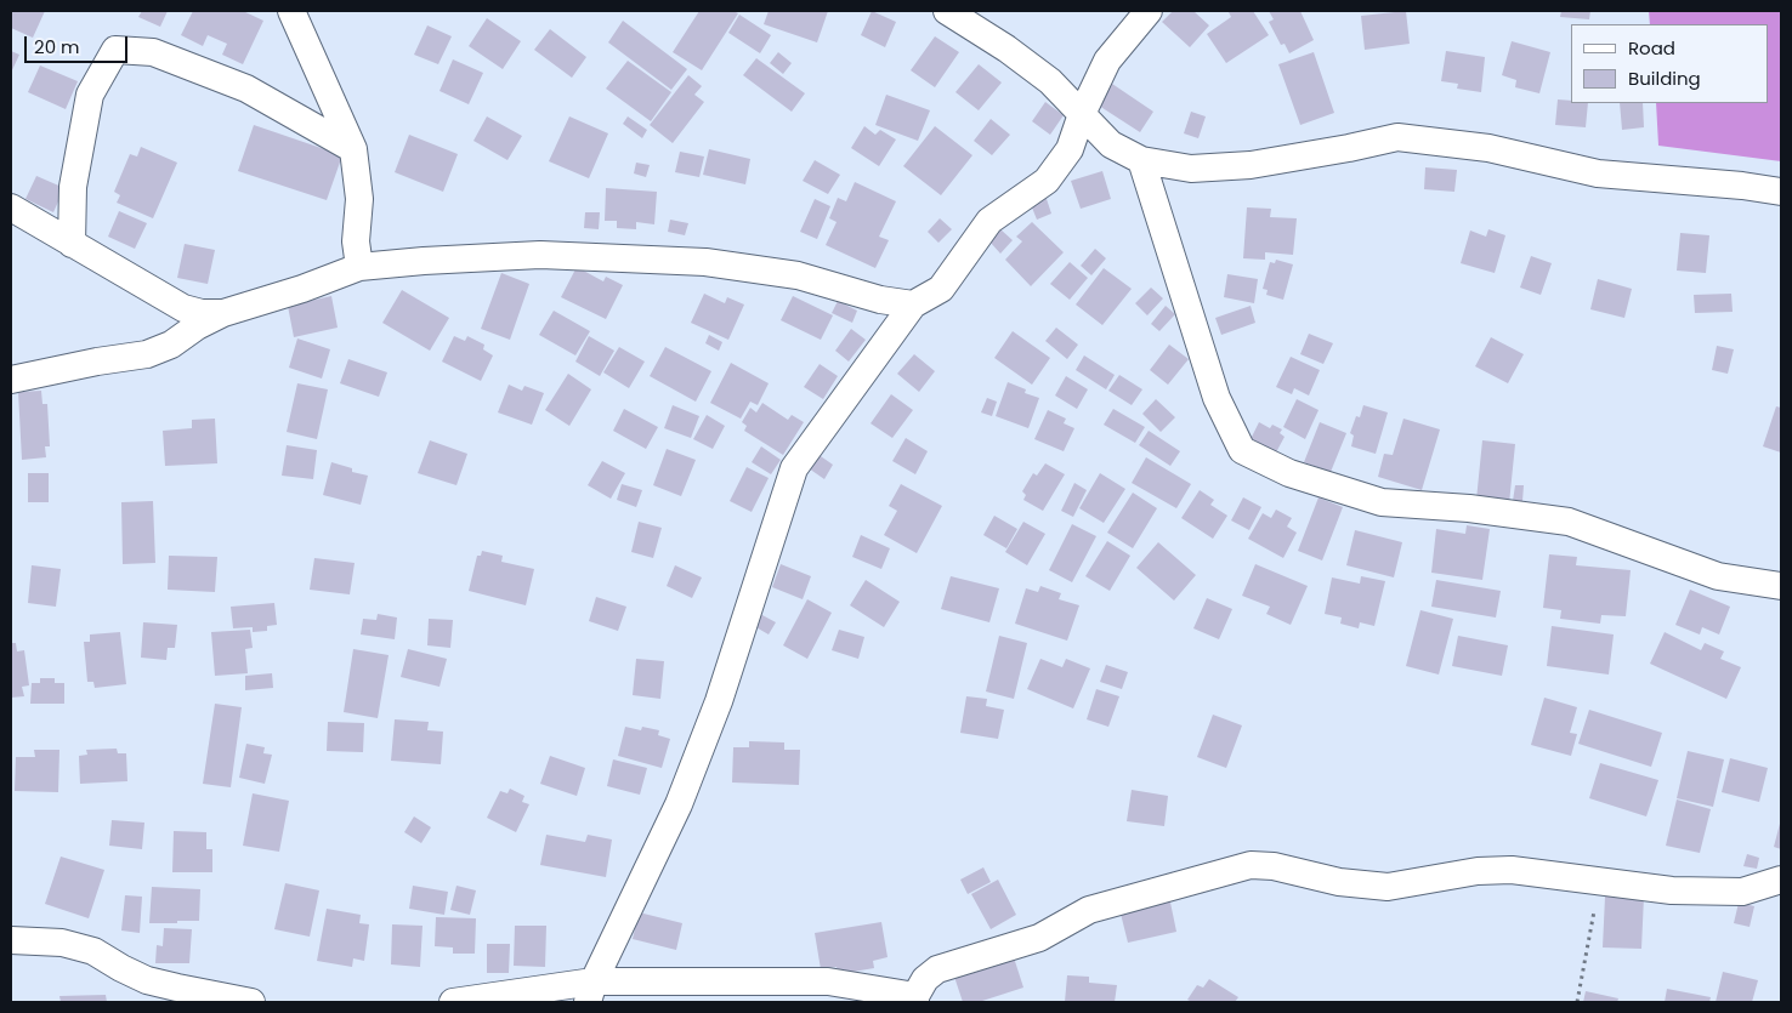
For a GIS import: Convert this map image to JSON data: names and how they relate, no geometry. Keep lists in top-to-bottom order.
{
  "legend": ["Road", "Building"],
  "scale_bar": "20 m"
}
